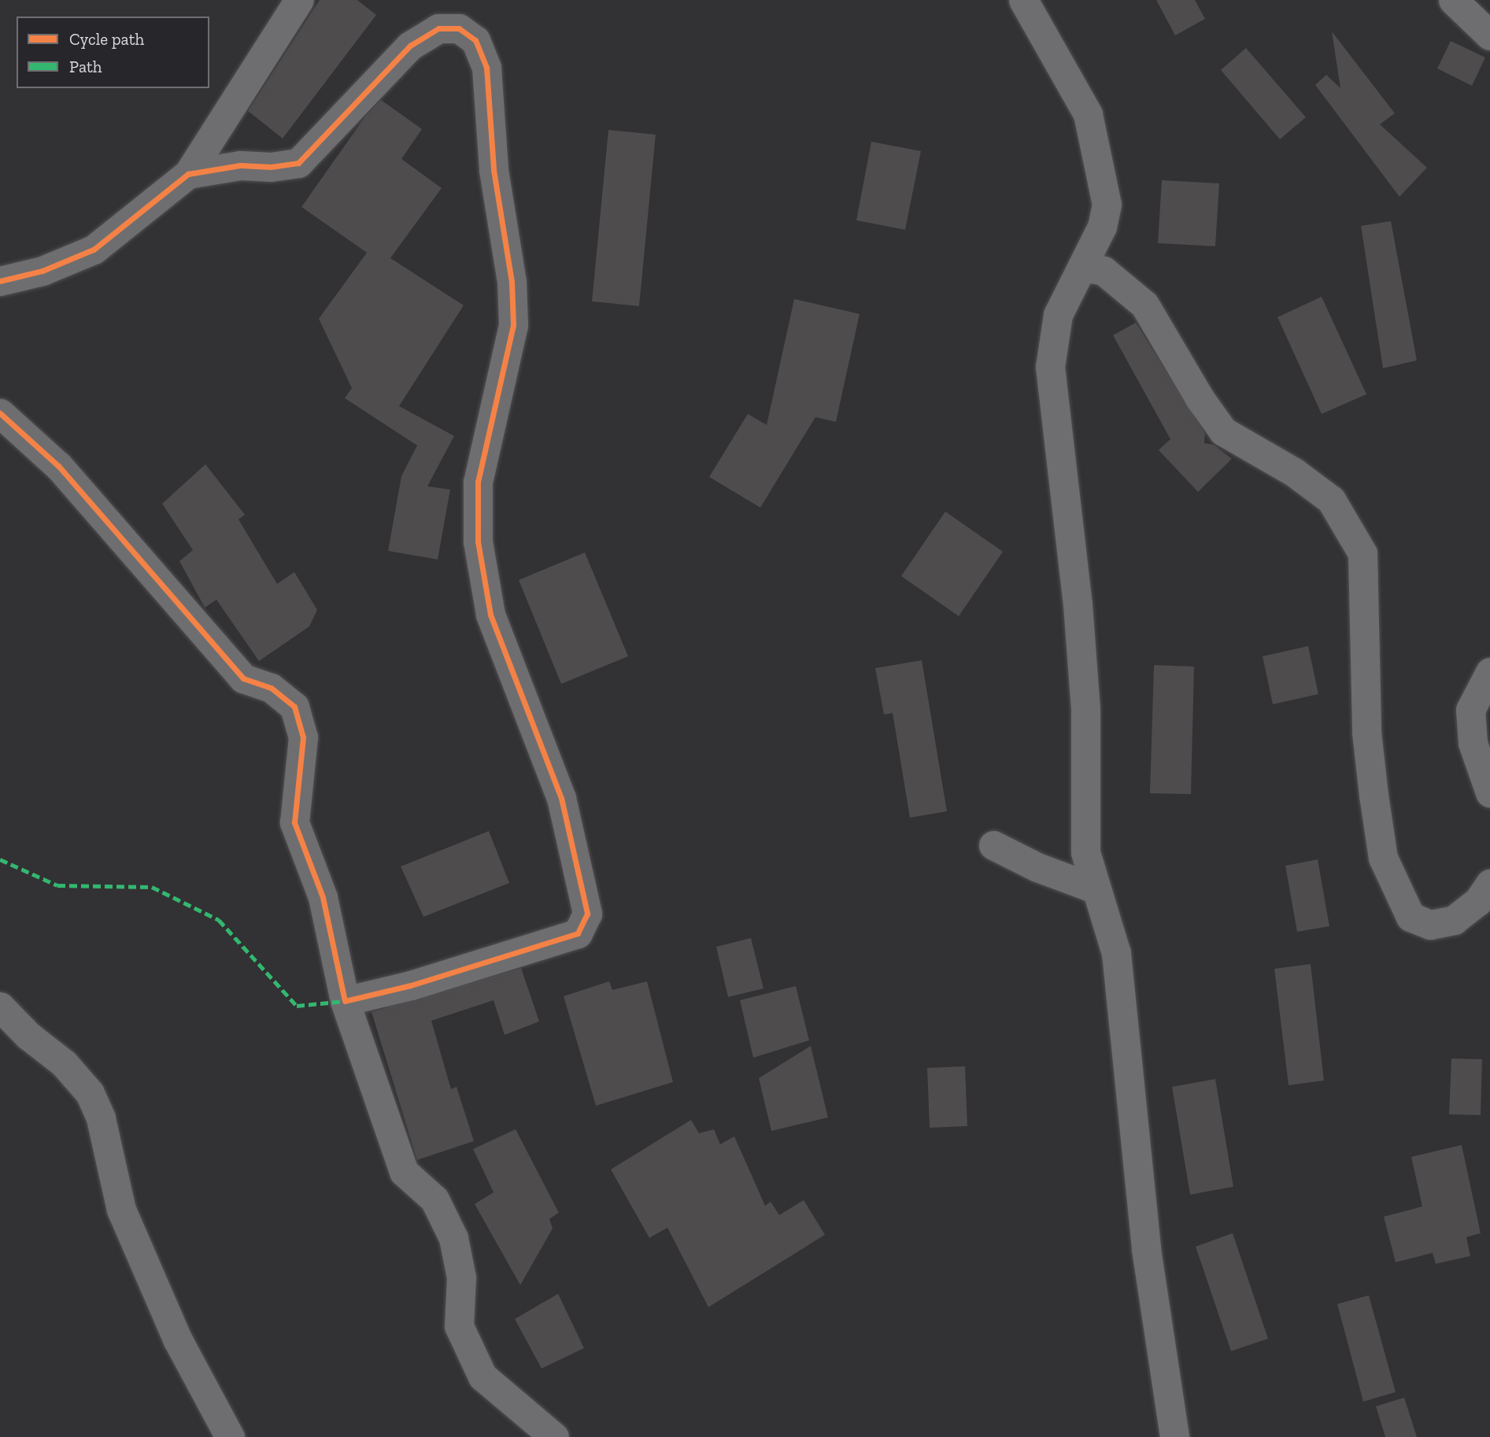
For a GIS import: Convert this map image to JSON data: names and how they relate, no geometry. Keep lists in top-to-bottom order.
{
  "legend": ["Cycle path", "Path"]
}
